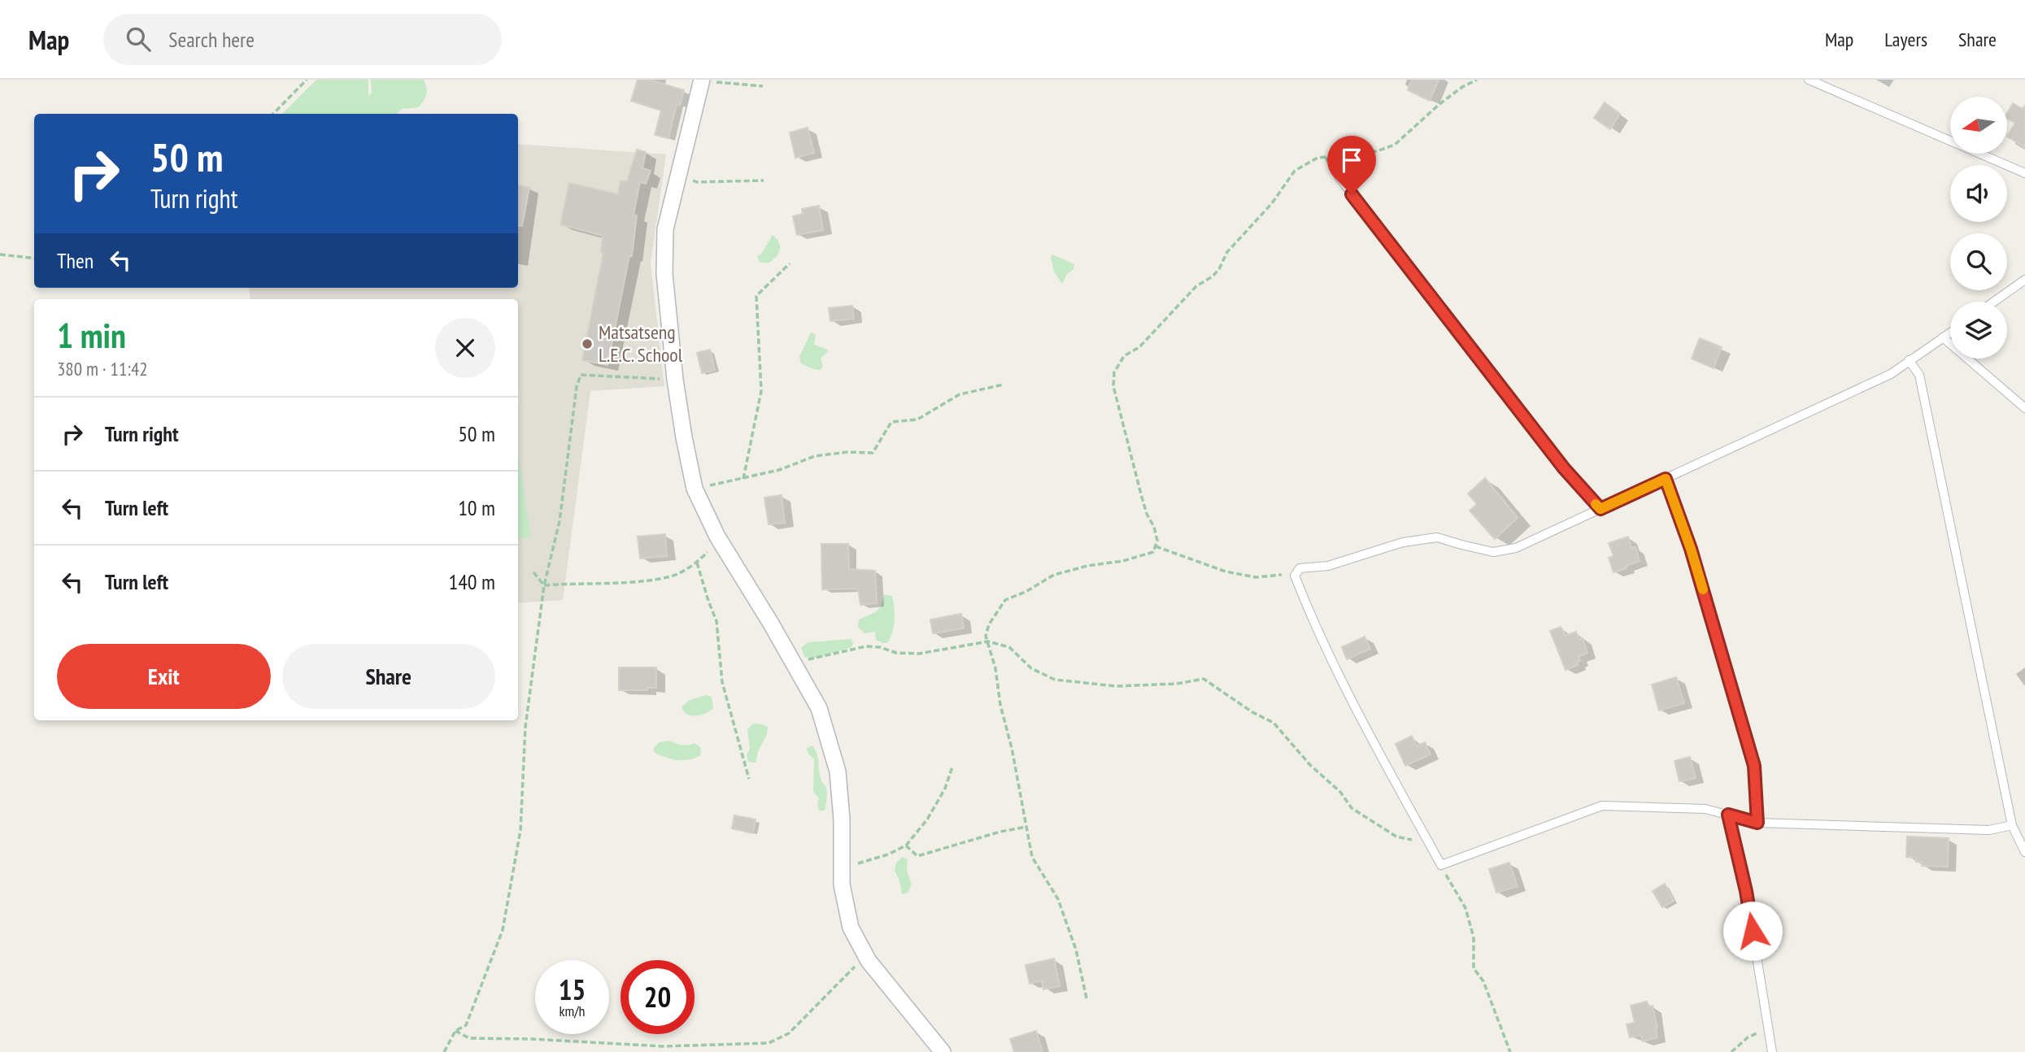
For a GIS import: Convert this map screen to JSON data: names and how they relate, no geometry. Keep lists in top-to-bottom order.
{
  "places": ["Matsatseng L.E.C. School"],
  "north": "left",
  "page": {
    "header": "Map",
    "search": "Search here",
    "nav": ["Map", "Layers", "Share"],
    "turn": ["50 m", "Turn right"],
    "then": "Then",
    "heading": ["1 min", "380 m · 11:42"],
    "list": [
      {
        "name": "Turn right",
        "value": "50 m"
      },
      {
        "name": "Turn left",
        "value": "10 m"
      },
      {
        "name": "Turn left",
        "value": "140 m"
      }
    ],
    "buttons": ["Exit", "Share"],
    "speed": "15 km/h",
    "limit": "20"
  }
}
